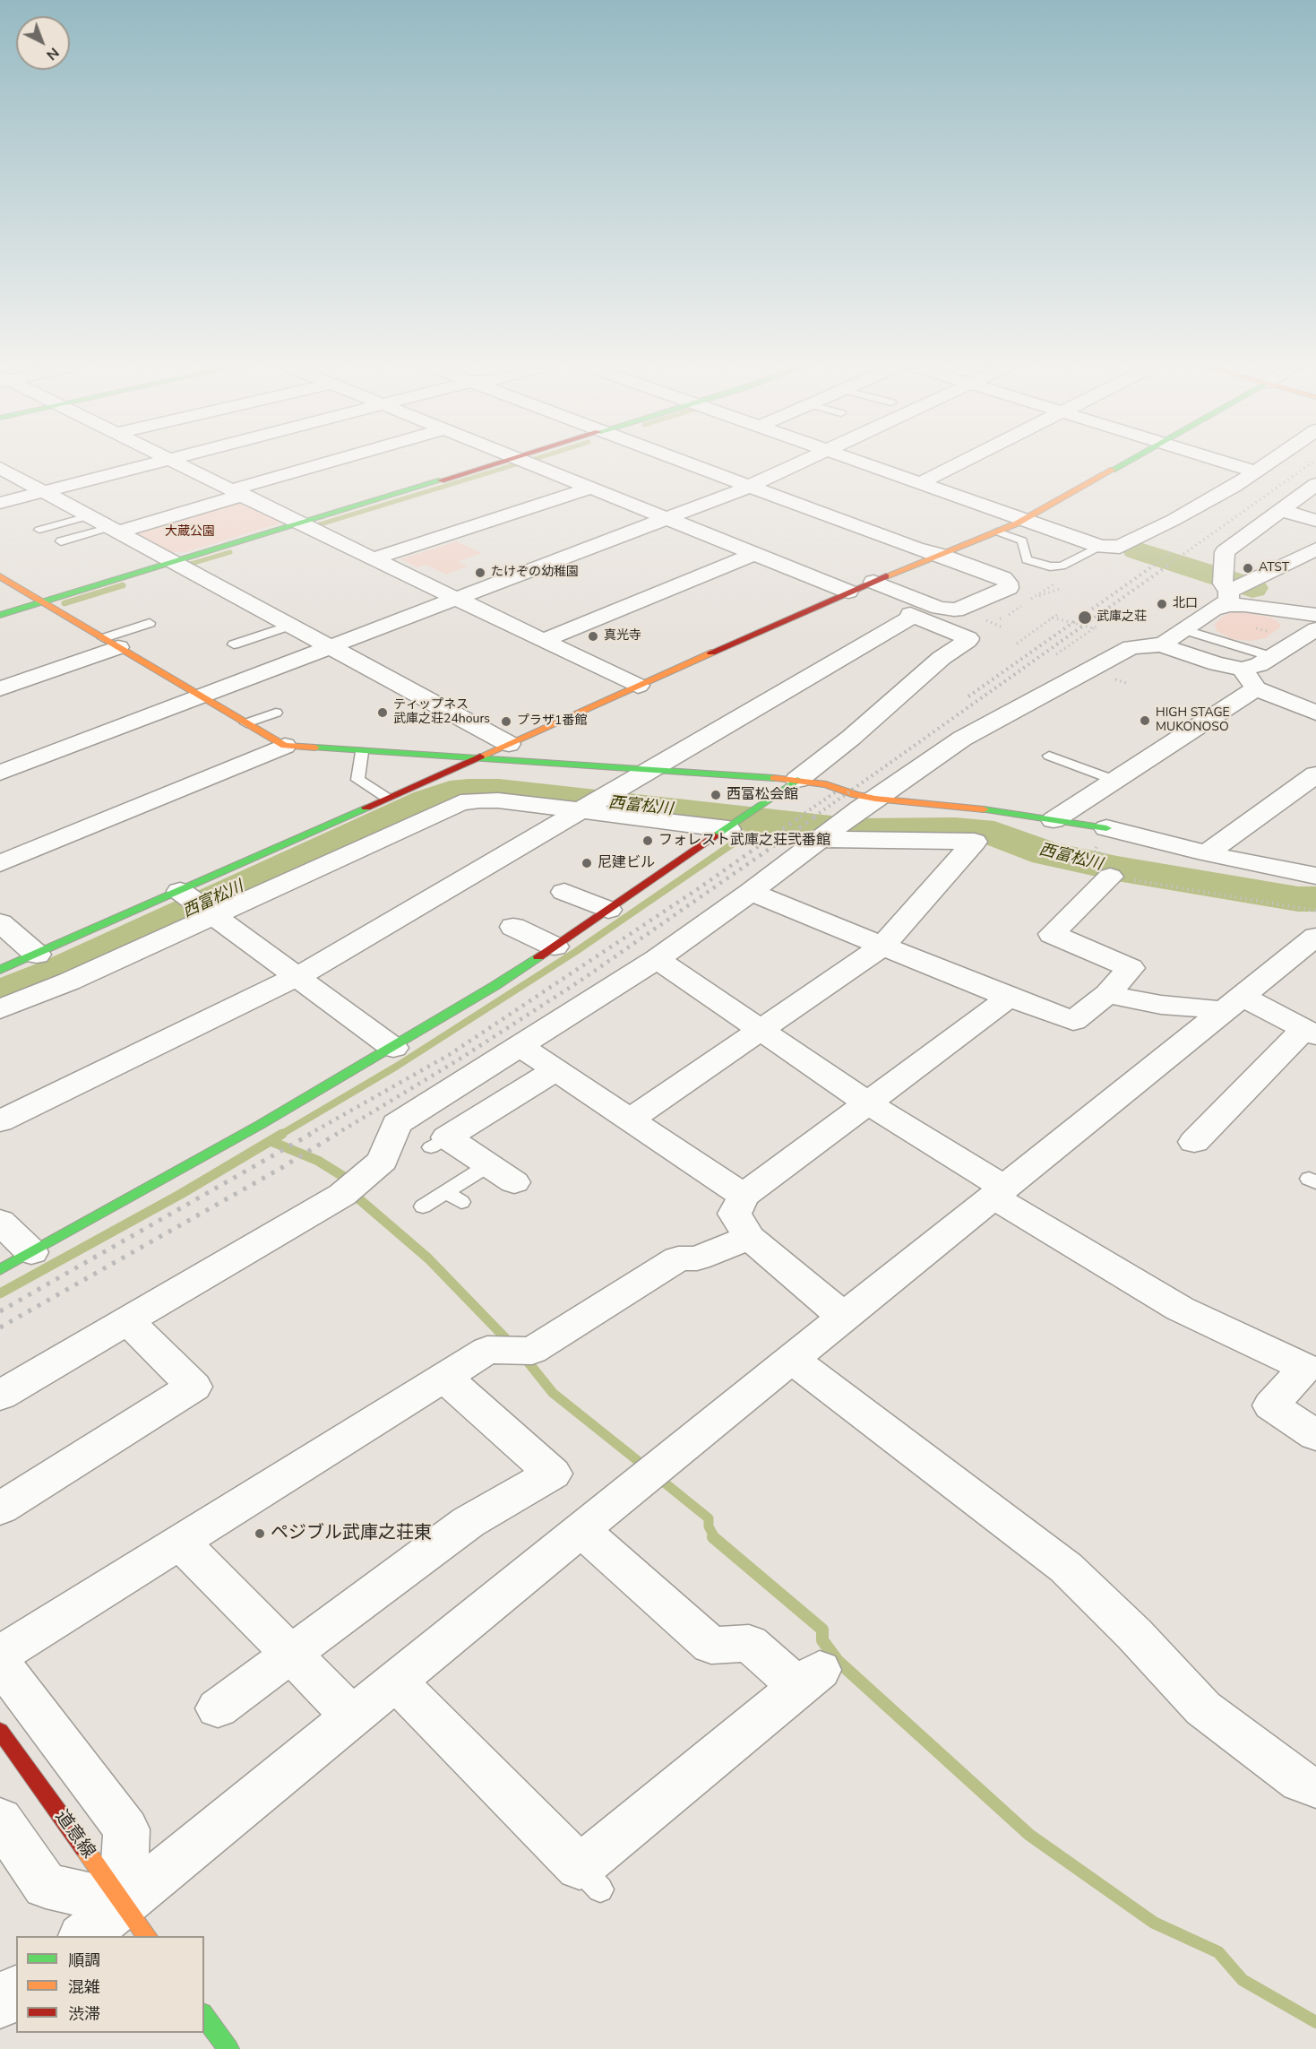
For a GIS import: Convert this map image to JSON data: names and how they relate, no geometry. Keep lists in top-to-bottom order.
{
  "streets": {
    "street": ["道意線"]
  },
  "water": ["西富松川"],
  "parks": ["大蔵公園"],
  "places": [
    "ATST",
    "たけぞの幼稚園",
    "北口",
    "武庫之荘",
    "真光寺",
    "ティップネス 武庫之荘24hours",
    "HIGH STAGE MUKONOSO",
    "プラザ1番館",
    "西富松会館",
    "フォレスト武庫之荘弐番館",
    "尼建ビル",
    "ペジブル武庫之荘東"
  ],
  "legend": ["順調", "混雑", "渋滞"],
  "north": "bottom right"
}
